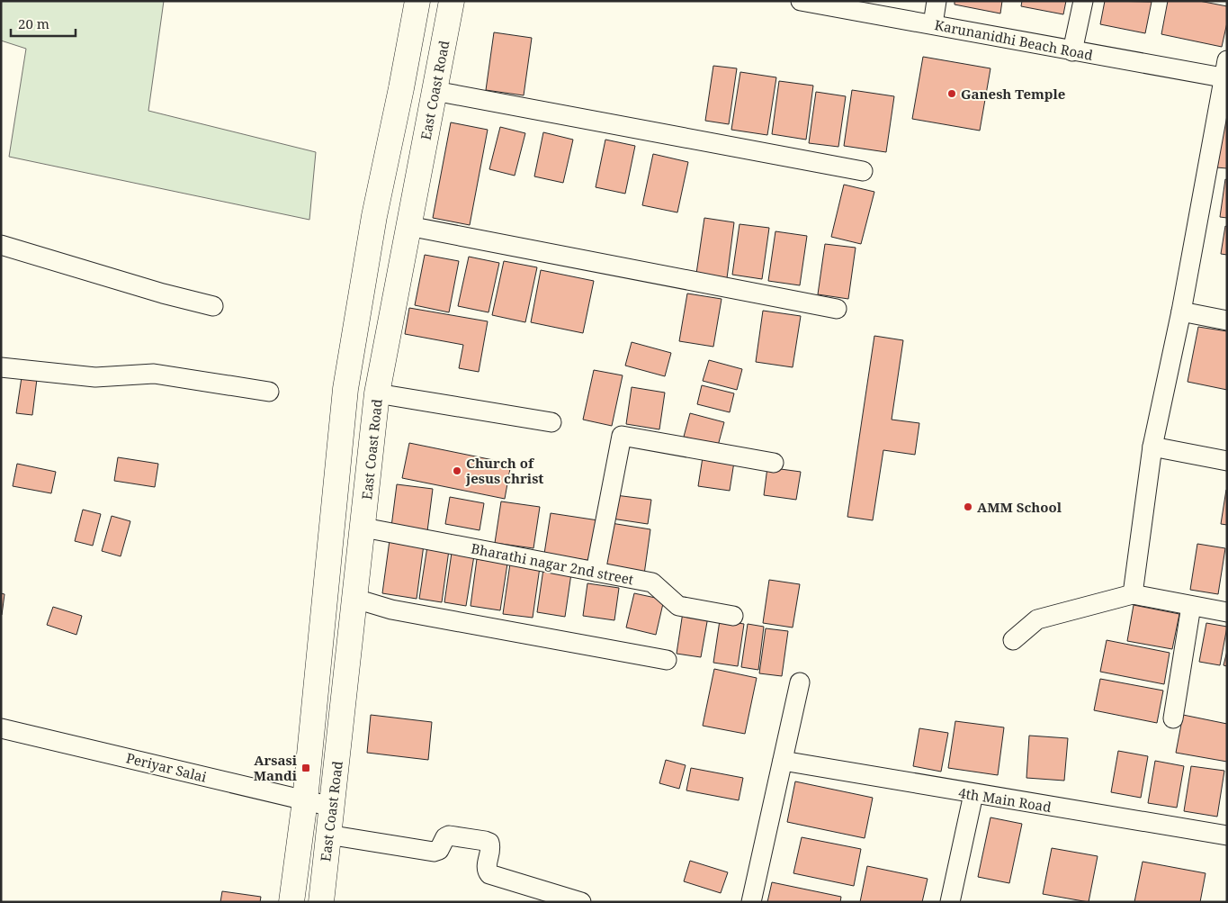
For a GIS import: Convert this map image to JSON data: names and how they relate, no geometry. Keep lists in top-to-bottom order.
{
  "streets": {
    "main road": ["East Coast Road"],
    "street": [
      "Karunanidhi Beach Road",
      "Bharathi nagar 2nd street",
      "Periyar Salai",
      "4th Main Road"
    ]
  },
  "crossings": [
    ["East Coast Road", "Bharathi nagar 2nd street"],
    ["East Coast Road", "Periyar Salai"]
  ],
  "places": {
    "other": ["Ganesh Temple", "Church of jesus christ", "AMM School"],
    "transit": ["Arsasi Mandi"]
  },
  "scale_bar": "20 m"
}
